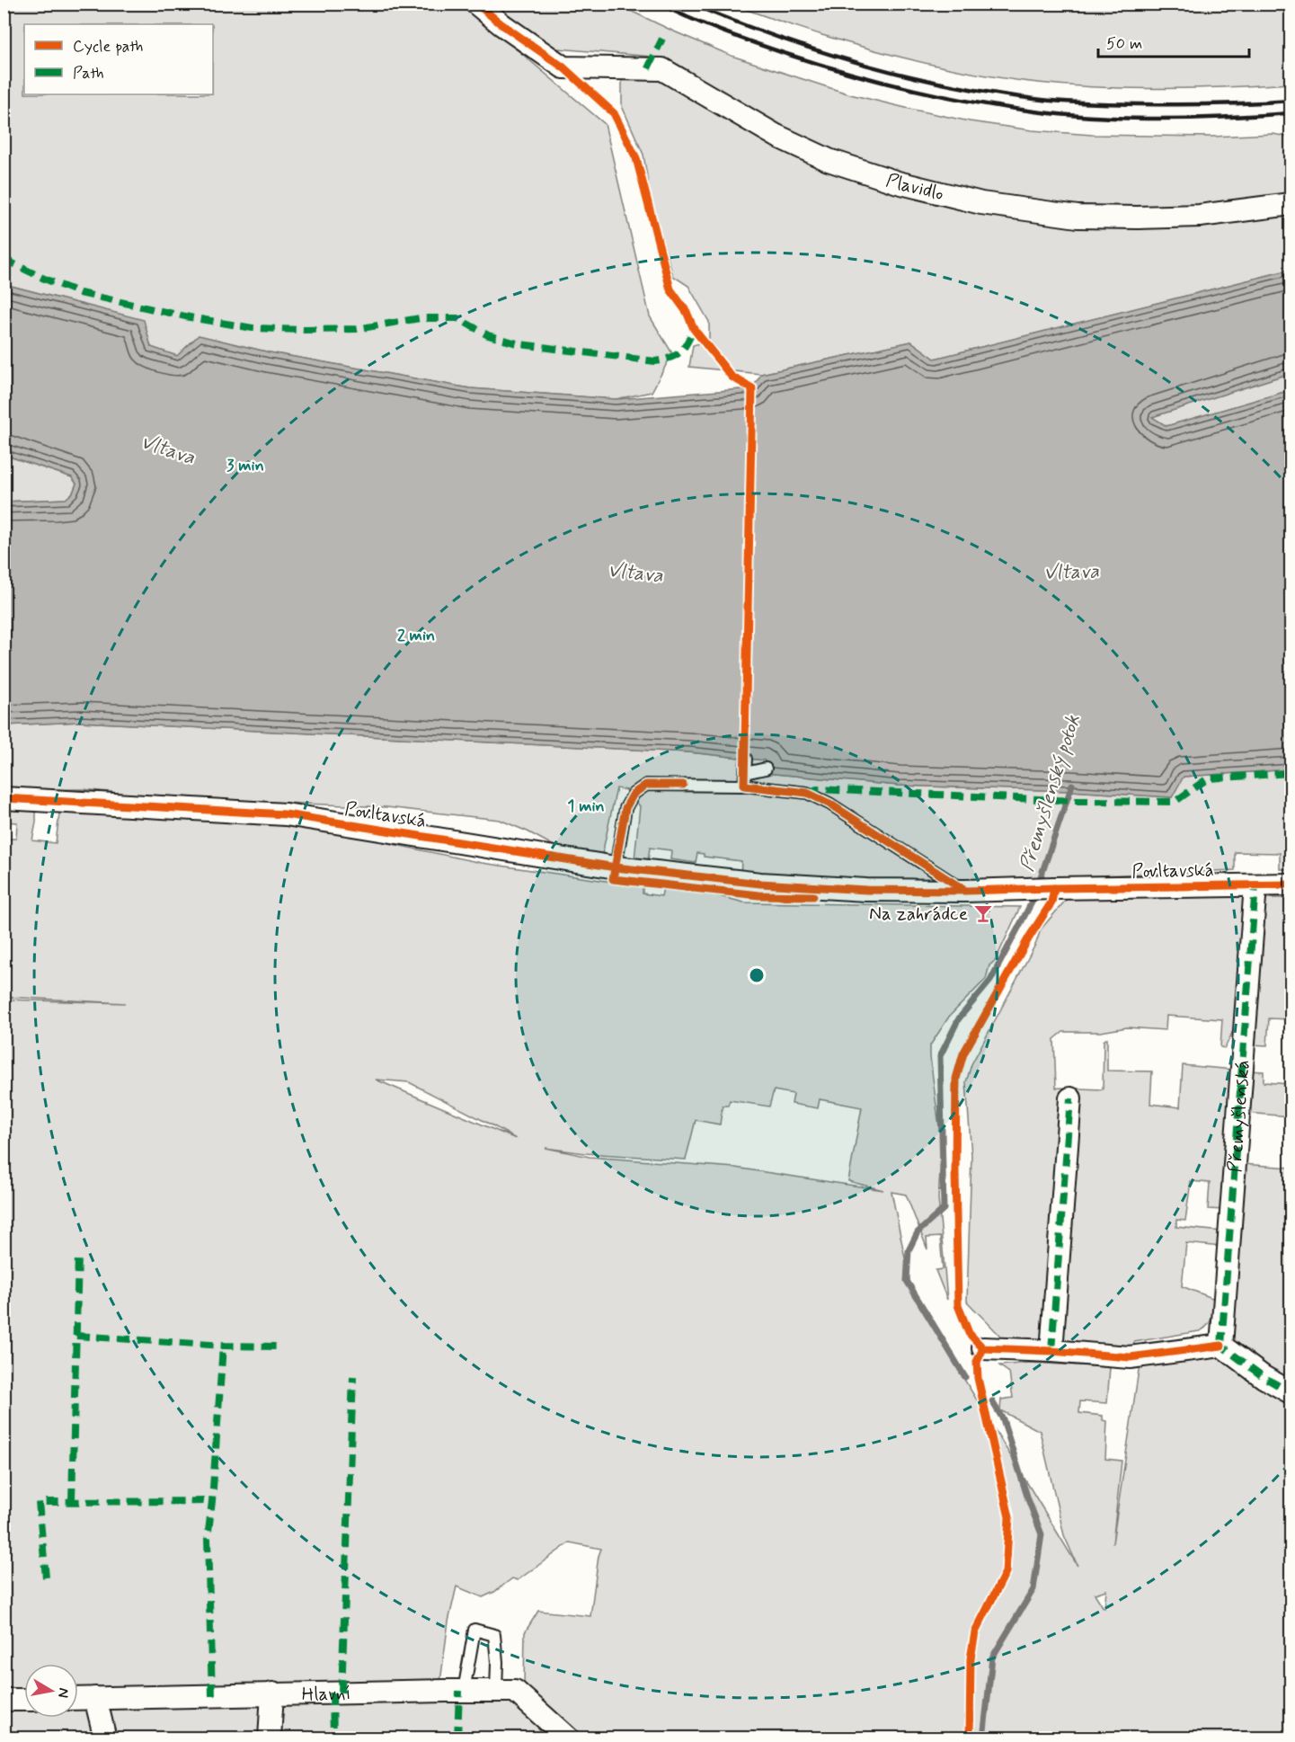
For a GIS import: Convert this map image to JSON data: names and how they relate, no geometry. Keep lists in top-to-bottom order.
{
  "streets": {
    "street": [
      "Plavidlo",
      "Povltavská",
      "Přemyšlenská",
      "Hlavní"
    ]
  },
  "crossings": [
    ["Povltavská", "Přemyšlenská"]
  ],
  "water": ["Vltava", "Přemyšlenský potok"],
  "places": {
    "bar": ["Na zahrádce"]
  },
  "legend": ["Cycle path", "Path"],
  "scale_bar": "50 m",
  "north": "right",
  "rings": ["3 min", "2 min", "1 min"]
}
